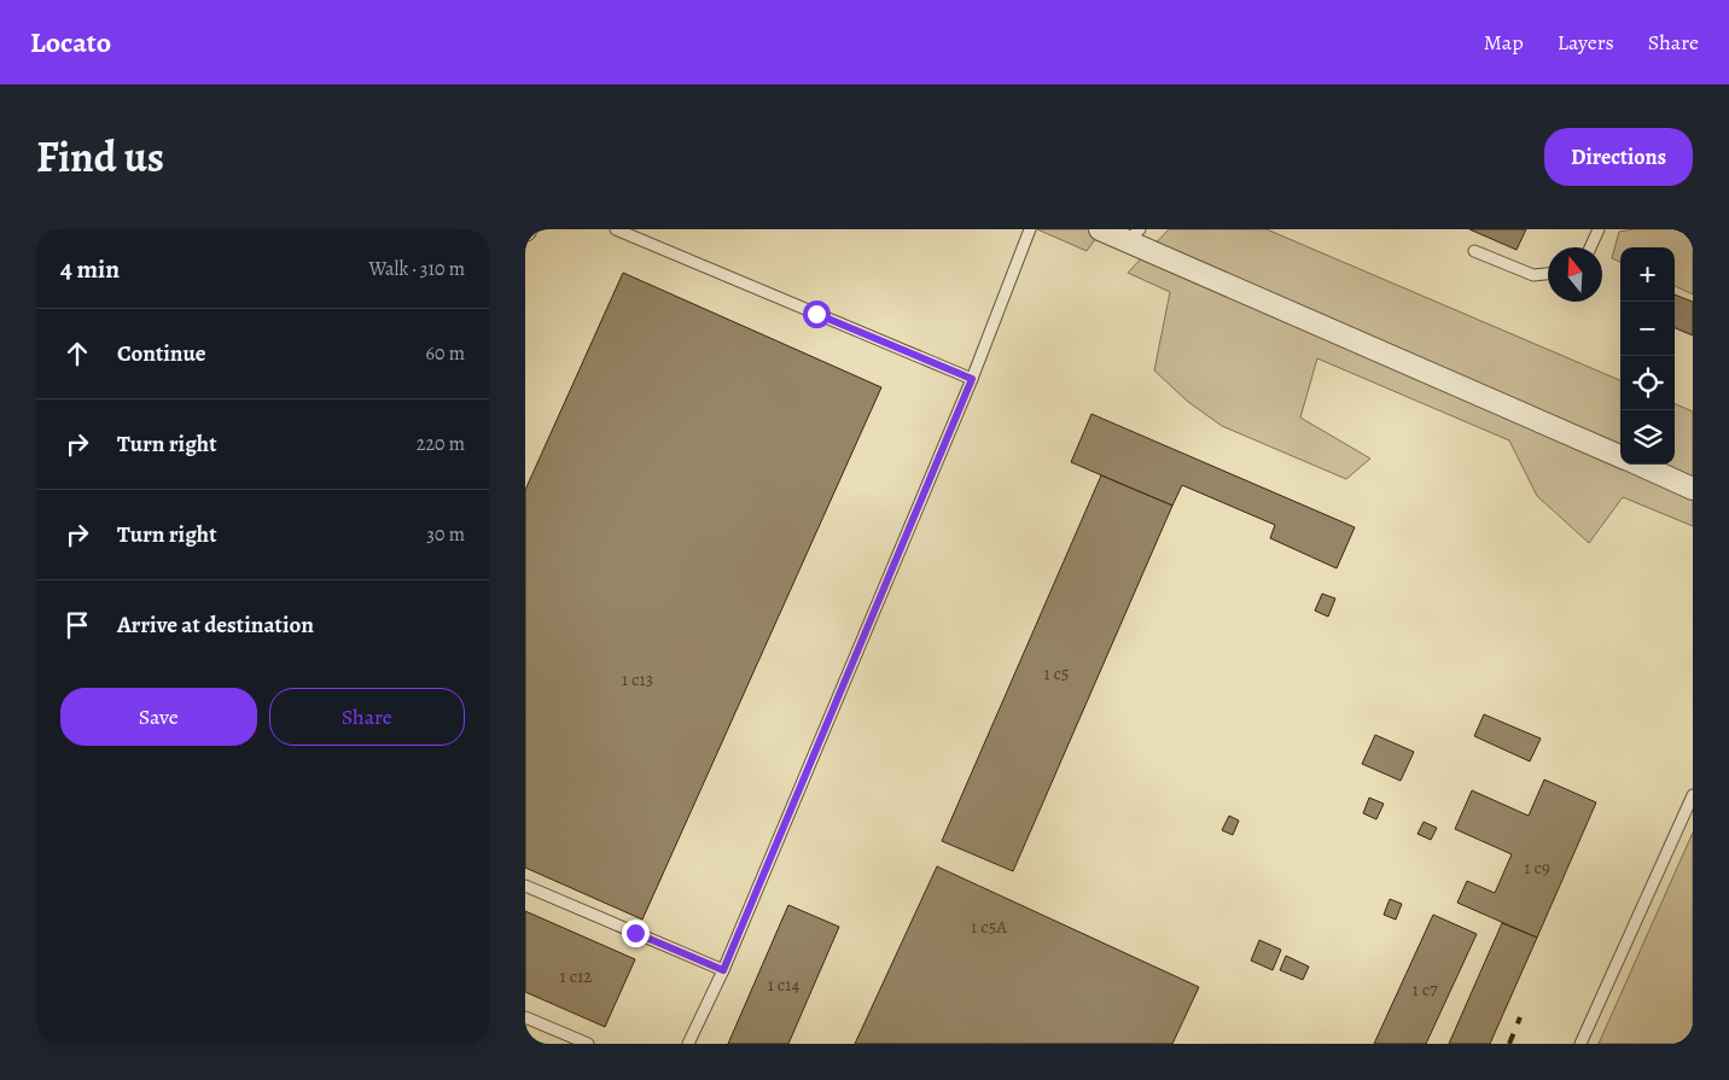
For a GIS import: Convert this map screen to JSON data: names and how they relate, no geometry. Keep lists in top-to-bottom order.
{
  "house_numbers": [
    "1 с5",
    "1 с13",
    "1 с9",
    "1 с5А",
    "1 с12",
    "1 с14",
    "1 с7"
  ],
  "north": "top",
  "page": {
    "header": "Locato",
    "nav": ["Map", "Layers", "Share"],
    "title": "Find us",
    "buttons": [
      "Directions",
      ["Save", "Share"]
    ],
    "heading": ["4 min", "Walk · 310 m"],
    "map_buttons": ["+", "−"],
    "list": [
      ["Continue", "60 m"],
      ["Turn right", "220 m"],
      ["Turn right", "30 m"],
      "Arrive at destination"
    ]
  }
}
